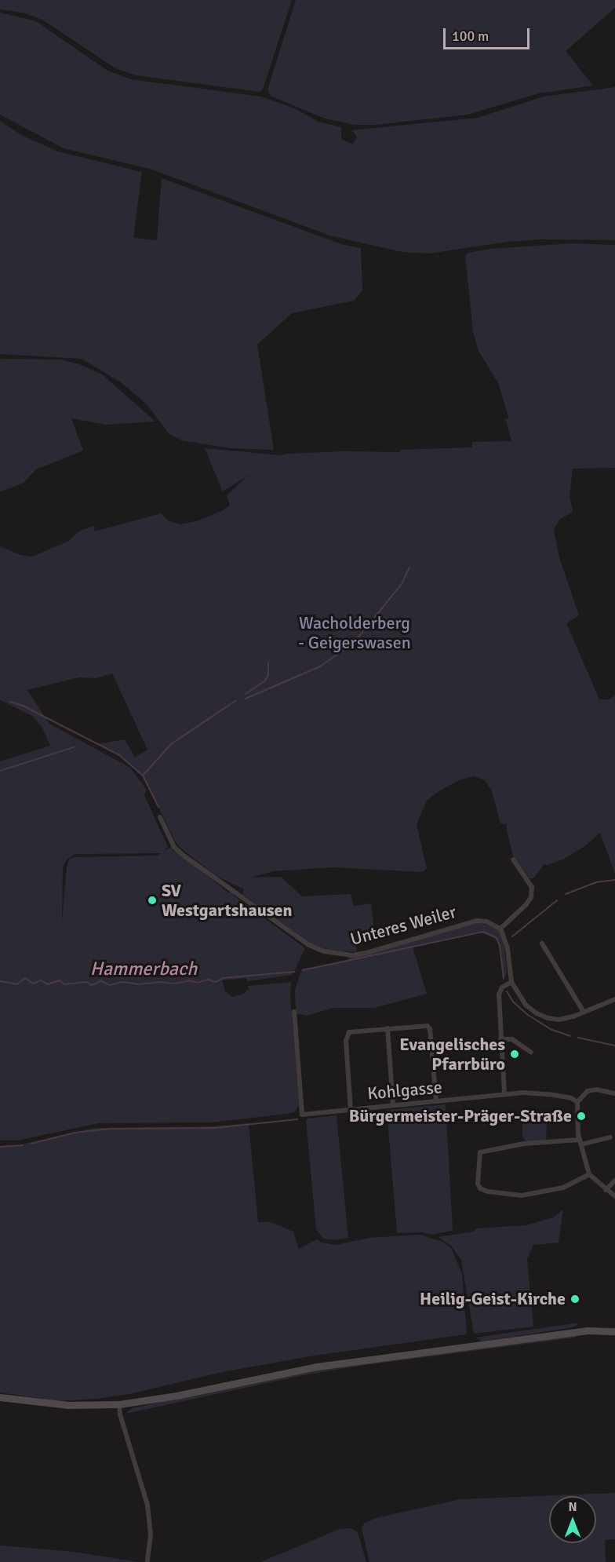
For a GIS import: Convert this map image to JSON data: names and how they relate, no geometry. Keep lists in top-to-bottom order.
{
  "streets": {
    "street": ["Unteres Weiler", "Kohlgasse"]
  },
  "water": ["Hammerbach"],
  "parks": ["Wacholderberg - Geigerswasen"],
  "places": [
    "SV Westgartshausen",
    "Evangelisches Pfarrbüro",
    "Bürgermeister-Präger-Straße",
    "Heilig-Geist-Kirche"
  ],
  "scale_bar": "100 m",
  "north": "top"
}
